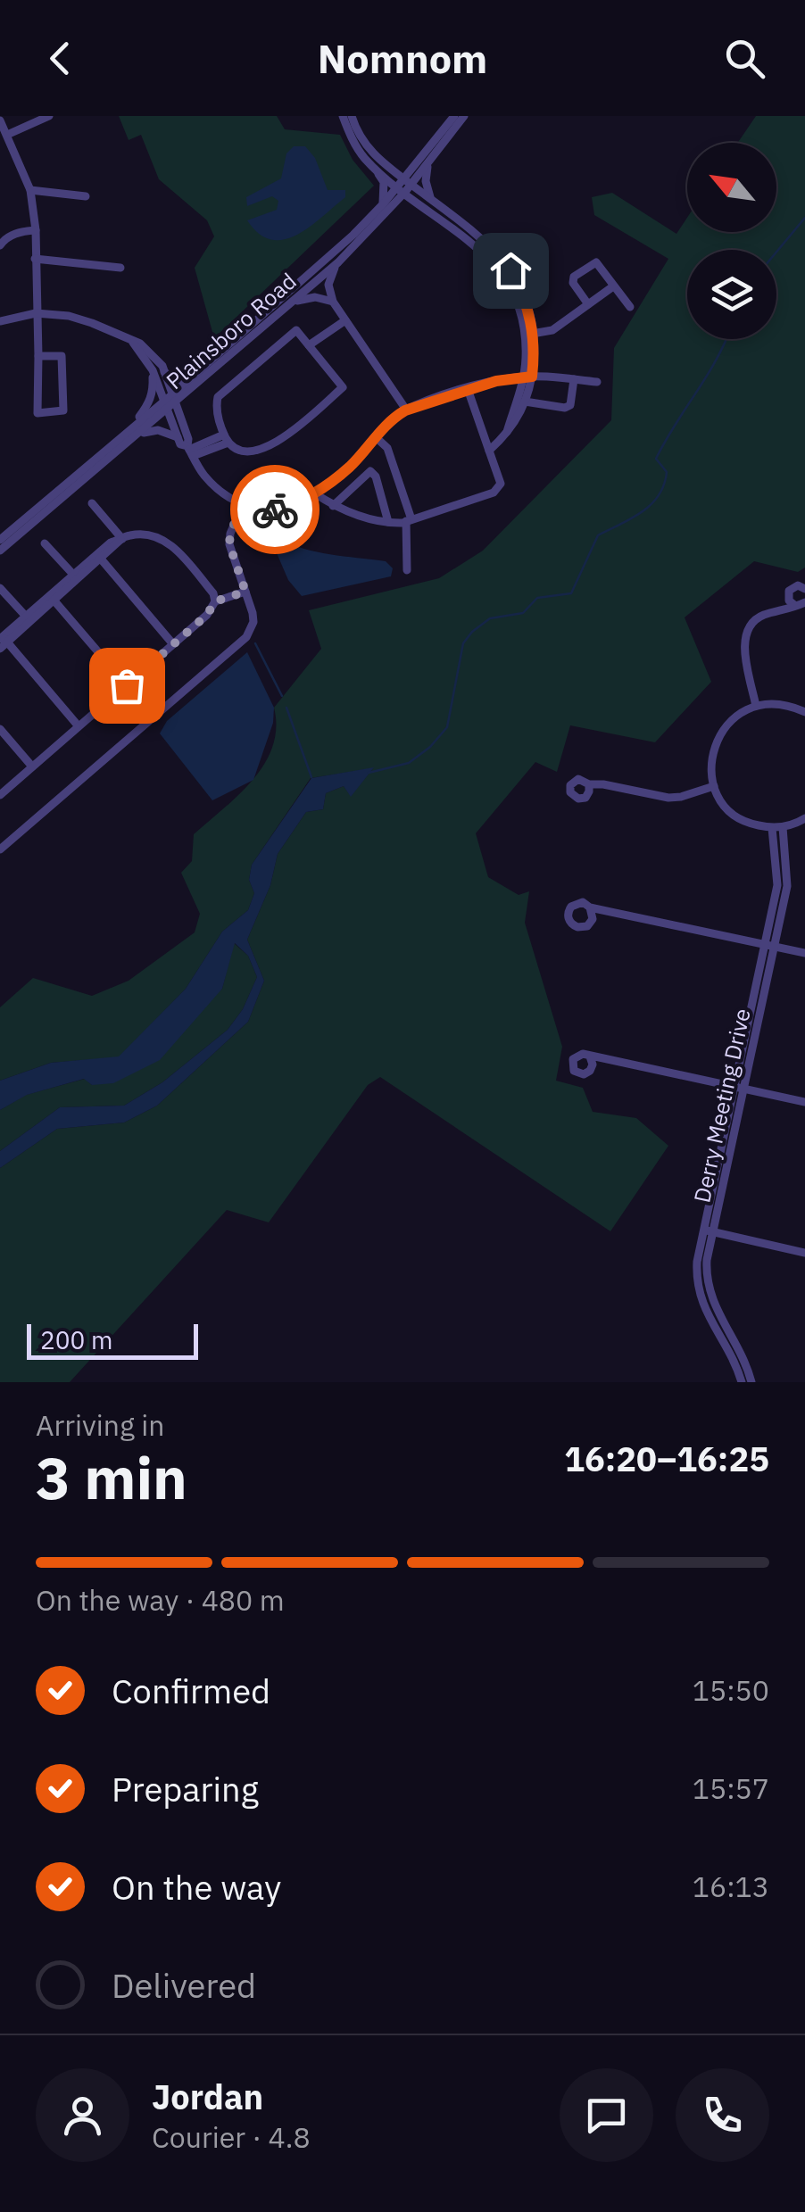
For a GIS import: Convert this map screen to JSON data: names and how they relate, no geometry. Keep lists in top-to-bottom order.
{
  "streets": {
    "street": ["Plainsboro Road", "Derry Meeting Drive"]
  },
  "scale_bar": "200 m",
  "north": "top left",
  "page": {
    "header": "Nomnom",
    "scale": "200 m",
    "heading": ["3 min", "Arriving in", "16:20–16:25"],
    "panel": ["Jordan", "Courier · 4.8"],
    "bar": "On the way · 480 m",
    "list": [
      ["Confirmed", "15:50"],
      ["Preparing", "15:57"],
      ["On the way", "16:13"],
      "Delivered"
    ]
  }
}
